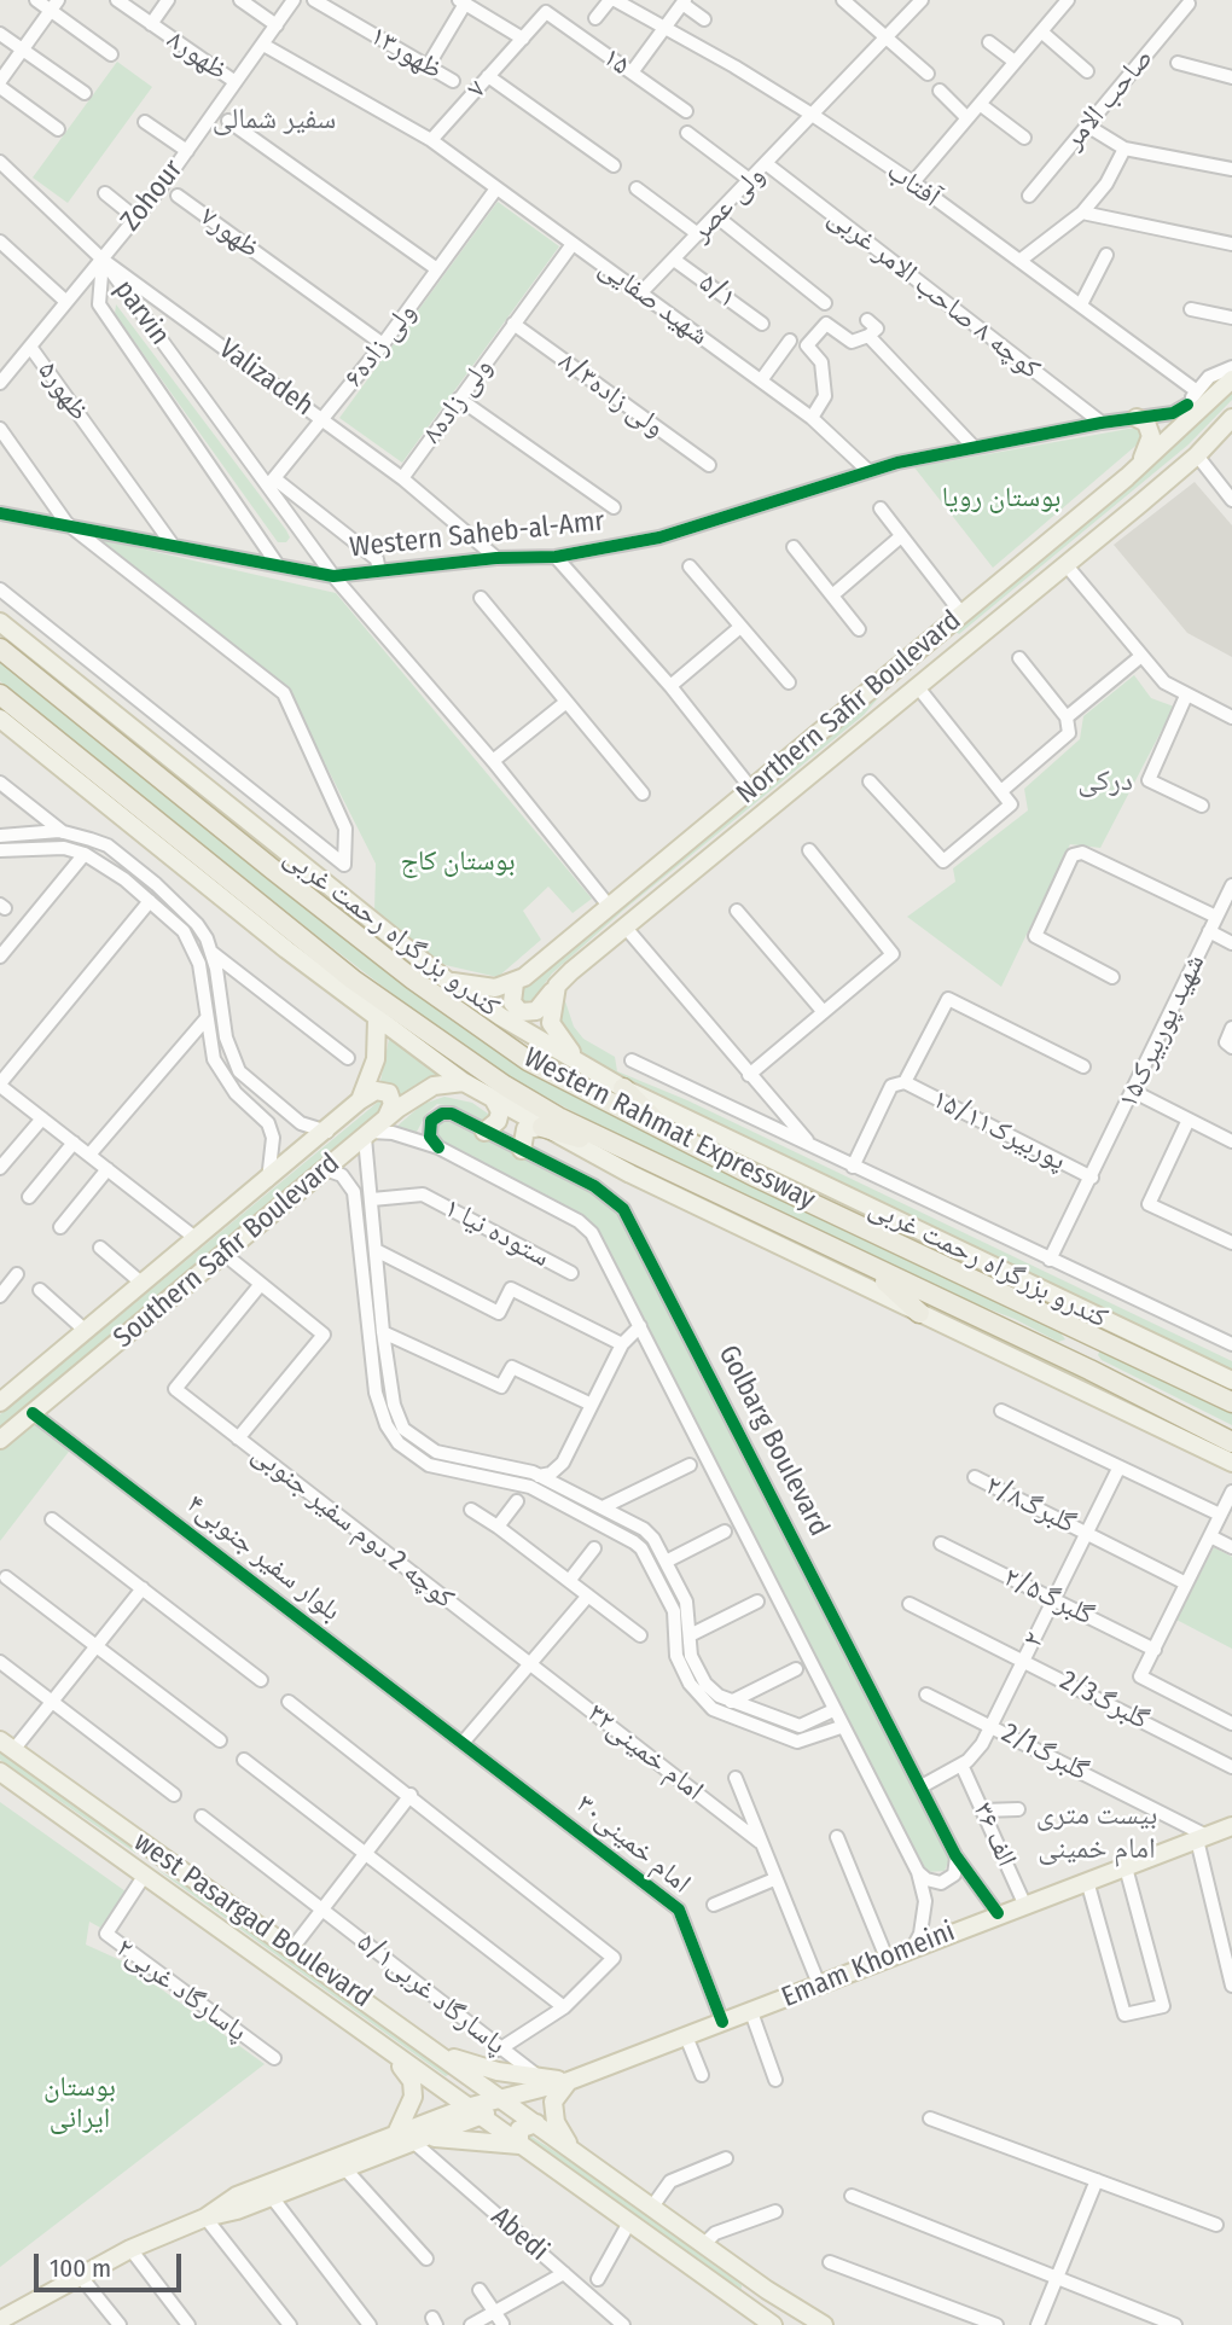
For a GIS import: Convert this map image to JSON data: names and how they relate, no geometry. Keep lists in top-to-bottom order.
{
  "streets": {
    "highway": ["Western Rahmat Expressway"],
    "main road": [
      "Northern Safir Boulevard",
      "کندرو بزرگراه رحمت غربی",
      "Southern Safir Boulevard",
      "west Pasargad Boulevard",
      "Emam Khomeini"
    ],
    "street": [
      "ظهور۱۳",
      "ظهور۸",
      "۱۵",
      "۷",
      "صاحب الامر",
      "آفتاب",
      "Zohour",
      "ولی عصر",
      "ظهور۷",
      "۵/۱",
      "کوچه ۸ صاحب الامر غربی",
      "شهید صفایی",
      "parvin",
      "ولی زاده۶",
      "Valizadeh",
      "ظهور۵",
      "ولی زاده۸/۳",
      "ولی زاده۸",
      "Western Saheb-al-Amr",
      "شهید پوربیرک۱۵",
      "پوربیرک۱۵/۱۱",
      "ستوده نیا ۱",
      "Golbarg Boulevard",
      "گلبرگ۲/۸",
      "کوچه 2 دوم سفیر جنوبی",
      "بلوار سفیر جنوبی۴",
      "گلبرگ۲/۵",
      "۲",
      "2/3گلبرگ",
      "امام خمینی۳۲",
      "2/1گلبرگ",
      "۳۶ الف",
      "امام خمینی۳۰",
      "پاسارگاد غربی۲",
      "پاسارگاد غربی۵/۱",
      "Abedi"
    ]
  },
  "crossings": [
    ["ظهور۸", "Zohour"],
    ["۱۵", "۷"],
    ["۷", "شهید صفایی"],
    ["آفتاب", "ولی عصر"],
    ["Zohour", "شهید صفایی"],
    ["Zohour", "parvin"],
    ["Zohour", "Valizadeh"],
    ["Zohour", "ظهور۵"],
    ["ولی عصر", "۵/۱"],
    ["ولی عصر", "کوچه ۸ صاحب الامر غربی"],
    ["ولی عصر", "شهید صفایی"],
    ["ظهور۷", "ولی زاده۶"],
    ["کوچه ۸ صاحب الامر غربی", "Western Saheb-al-Amr"],
    ["شهید صفایی", "ولی زاده۶"],
    ["شهید صفایی", "ولی زاده۸"],
    ["شهید صفایی", "Western Saheb-al-Amr"],
    ["parvin", "ولی زاده۶"],
    ["parvin", "Valizadeh"],
    ["parvin", "Western Saheb-al-Amr"],
    ["parvin", "Northern Safir Boulevard"],
    ["ولی زاده۶", "Valizadeh"],
    ["Valizadeh", "ولی زاده۸"],
    ["Valizadeh", "Western Saheb-al-Amr"],
    ["ظهور۵", "Western Saheb-al-Amr"],
    ["ولی زاده۸/۳", "ولی زاده۸"],
    ["شهید پوربیرک۱۵", "پوربیرک۱۵/۱۱"],
    ["Southern Safir Boulevard", "بلوار سفیر جنوبی۴"],
    ["Golbarg Boulevard", "۲"],
    ["Golbarg Boulevard", "Emam Khomeini"],
    ["گلبرگ۲/۸", "۲"],
    ["کوچه 2 دوم سفیر جنوبی", "امام خمینی۳۲"],
    ["بلوار سفیر جنوبی۴", "امام خمینی۳۰"],
    ["گلبرگ۲/۵", "۲"],
    ["۲", "2/3گلبرگ"],
    ["۲", "2/1گلبرگ"],
    ["۲", "۳۶ الف"],
    ["امام خمینی۳۲", "Emam Khomeini"],
    ["2/1گلبرگ", "Emam Khomeini"],
    ["۳۶ الف", "Emam Khomeini"],
    ["امام خمینی۳۰", "Emam Khomeini"],
    ["west Pasargad Boulevard", "Emam Khomeini"],
    ["west Pasargad Boulevard", "پاسارگاد غربی۲"]
  ],
  "districts": ["سفیر شمالی", "درکی", "بیست متری امام خمینی"],
  "parks": ["بوستان رویا", "بوستان کاج", "بوستان ایرانی"],
  "scale_bar": "100 m"
}
